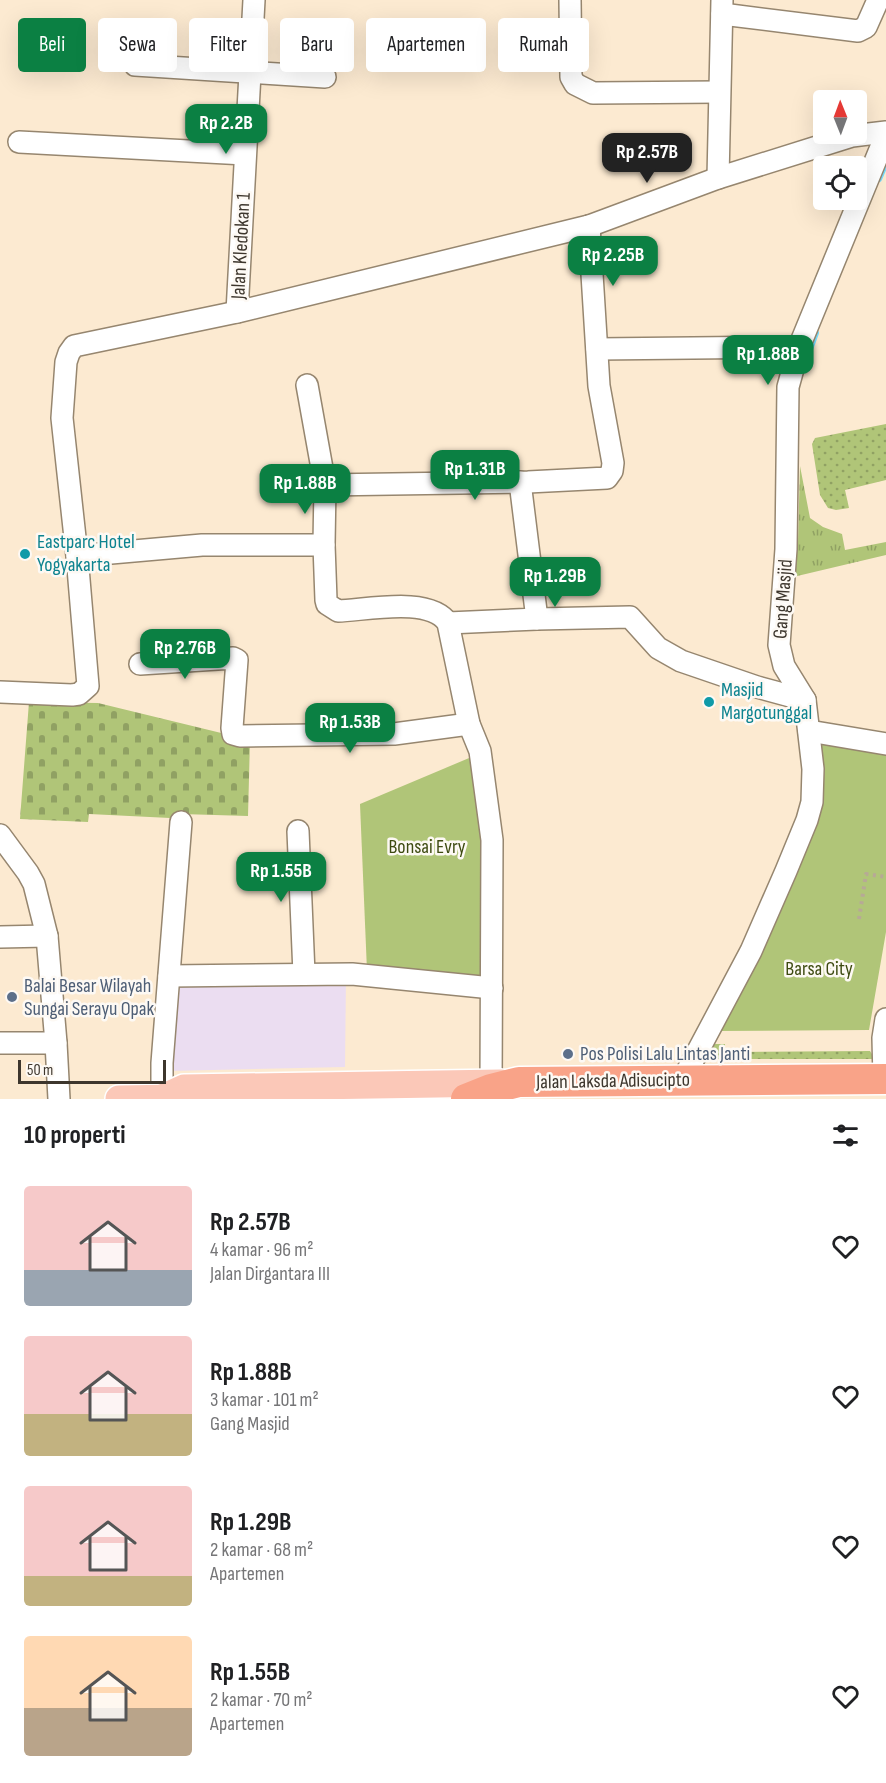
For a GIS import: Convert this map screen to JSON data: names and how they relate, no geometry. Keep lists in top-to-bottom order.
{
  "streets": {
    "highway": ["Jalan Laksda Adisucipto"],
    "street": ["Jalan Kledokan 1", "Gang Masjid"]
  },
  "crossings": [
    ["Gang Masjid", "Jalan Laksda Adisucipto"]
  ],
  "parks": ["Bonsai Evry", "Barsa City"],
  "places": [
    "Eastparc Hotel Yogyakarta",
    "Masjid Margotunggal",
    "Balai Besar Wilayah Sungai Serayu Opak",
    "Pos Polisi Lalu Lintas Janti"
  ],
  "scale_bar": "50 m",
  "north": "top",
  "page": {
    "chip": [
      "Beli",
      "Sewa",
      "Filter",
      "Baru",
      "Apartemen",
      "Rumah"
    ],
    "price": [
      "Rp 2.2B",
      "Rp 2.57B",
      "Rp 2.25B",
      "Rp 1.88B",
      "Rp 1.31B",
      "Rp 1.88B",
      "Rp 1.29B",
      "Rp 2.76B",
      "Rp 1.53B",
      "Rp 1.55B"
    ],
    "scale": "50 m",
    "heading": "10 properti",
    "list": [
      {
        "name": "Rp 2.57B",
        "note": "4 kamar · 96 m² · Jalan Dirgantara III"
      },
      {
        "name": "Rp 1.88B",
        "note": "3 kamar · 101 m² · Gang Masjid"
      },
      {
        "name": "Rp 1.29B",
        "note": "2 kamar · 68 m² · Apartemen"
      },
      {
        "name": "Rp 1.55B",
        "note": "2 kamar · 70 m² · Apartemen"
      }
    ]
  }
}
